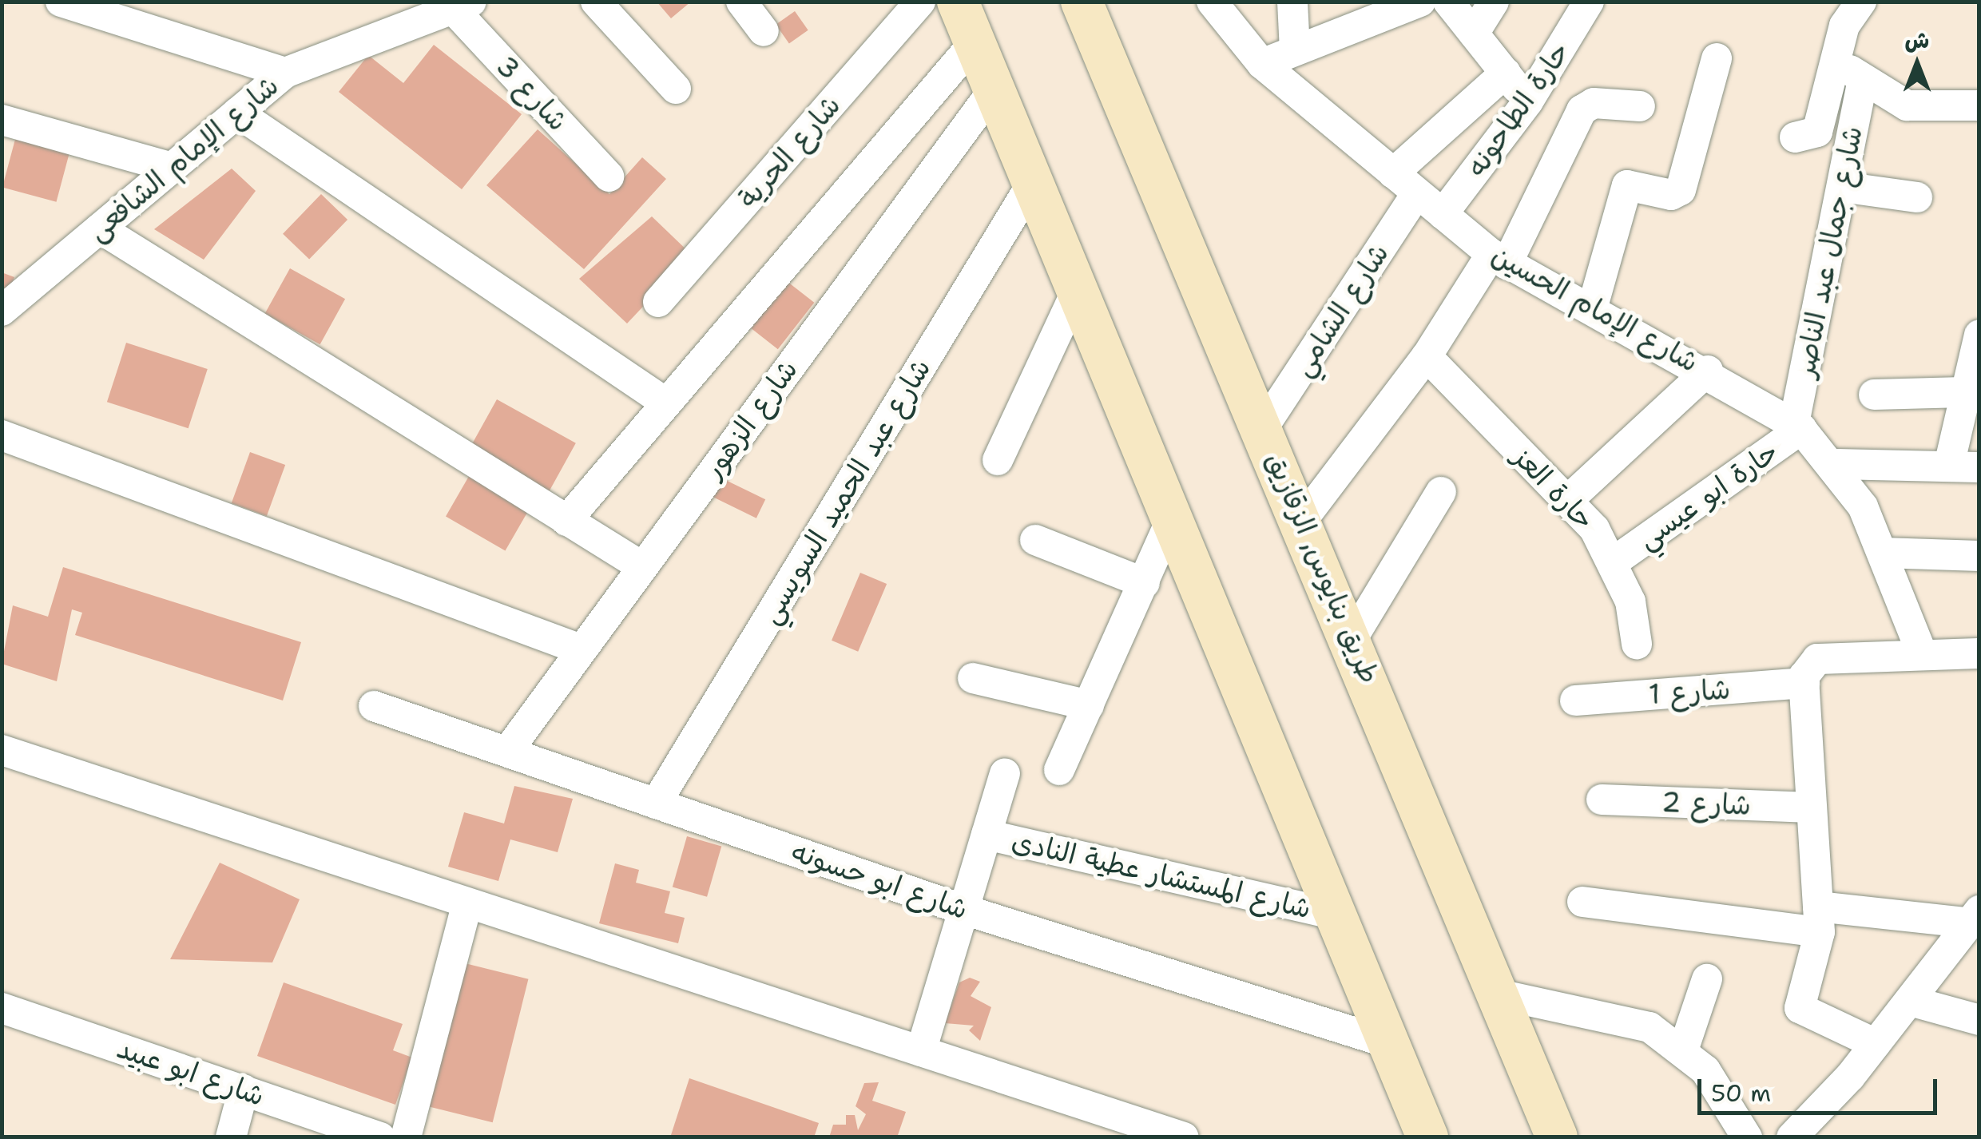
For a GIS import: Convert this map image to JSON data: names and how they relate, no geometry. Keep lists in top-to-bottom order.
{
  "streets": {
    "main road": ["طريق بنايوس, الزقازيق"],
    "street": [
      "شارع 3",
      "حارة الطاحونه",
      "شارع الحرية",
      "شارع الإمام الشافعى",
      "شارع جمال عبد الناصر",
      "شارع الإمام الحسين",
      "شارع الشامي",
      "شارع الزهور",
      "حارة العز",
      "شارع عبد الحميد السويسي",
      "حارة ابو عيسي",
      "شارع 1",
      "شارع 2",
      "شارع المستشار عطية النادى",
      "شارع ابو حسونه",
      "شارع ابو عبيد"
    ]
  },
  "crossings": [
    ["شارع 3", "شارع الإمام الشافعى"],
    ["حارة الطاحونه", "شارع الإمام الحسين"],
    ["شارع جمال عبد الناصر", "شارع الإمام الحسين"],
    ["شارع جمال عبد الناصر", "حارة ابو عيسي"],
    ["شارع الإمام الحسين", "شارع الشامي"],
    ["شارع الإمام الحسين", "حارة ابو عيسي"],
    ["شارع الشامي", "طريق بنايوس, الزقازيق"],
    ["شارع الزهور", "شارع ابو حسونه"],
    ["حارة العز", "حارة ابو عيسي"],
    ["شارع عبد الحميد السويسي", "شارع ابو حسونه"]
  ],
  "scale_bar": "50 m",
  "north": "top"
}
